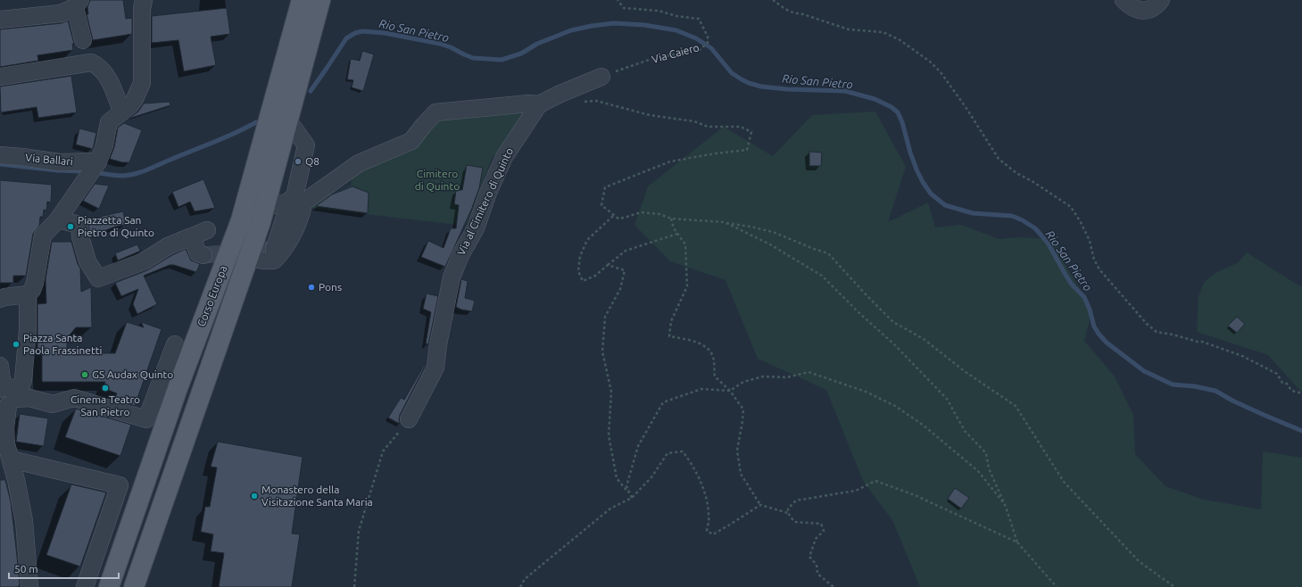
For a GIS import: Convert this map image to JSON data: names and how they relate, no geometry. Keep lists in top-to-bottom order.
{
  "streets": {
    "main road": ["Corso Europa"],
    "street": ["Via Ballari", "Via al Cimitero di Quinto"],
    "path": ["Via Caiero"]
  },
  "water": ["Rio San Pietro"],
  "parks": ["Cimitero di Quinto"],
  "places": [
    "Q8",
    "Piazzetta San Pietro di Quinto",
    "Pons",
    "Piazza Santa Paola Frassinetti",
    "GS Audax Quinto",
    "Cinema Teatro San Pietro",
    "Monastero della Visitazione Santa Maria"
  ],
  "scale_bar": "50 m"
}
